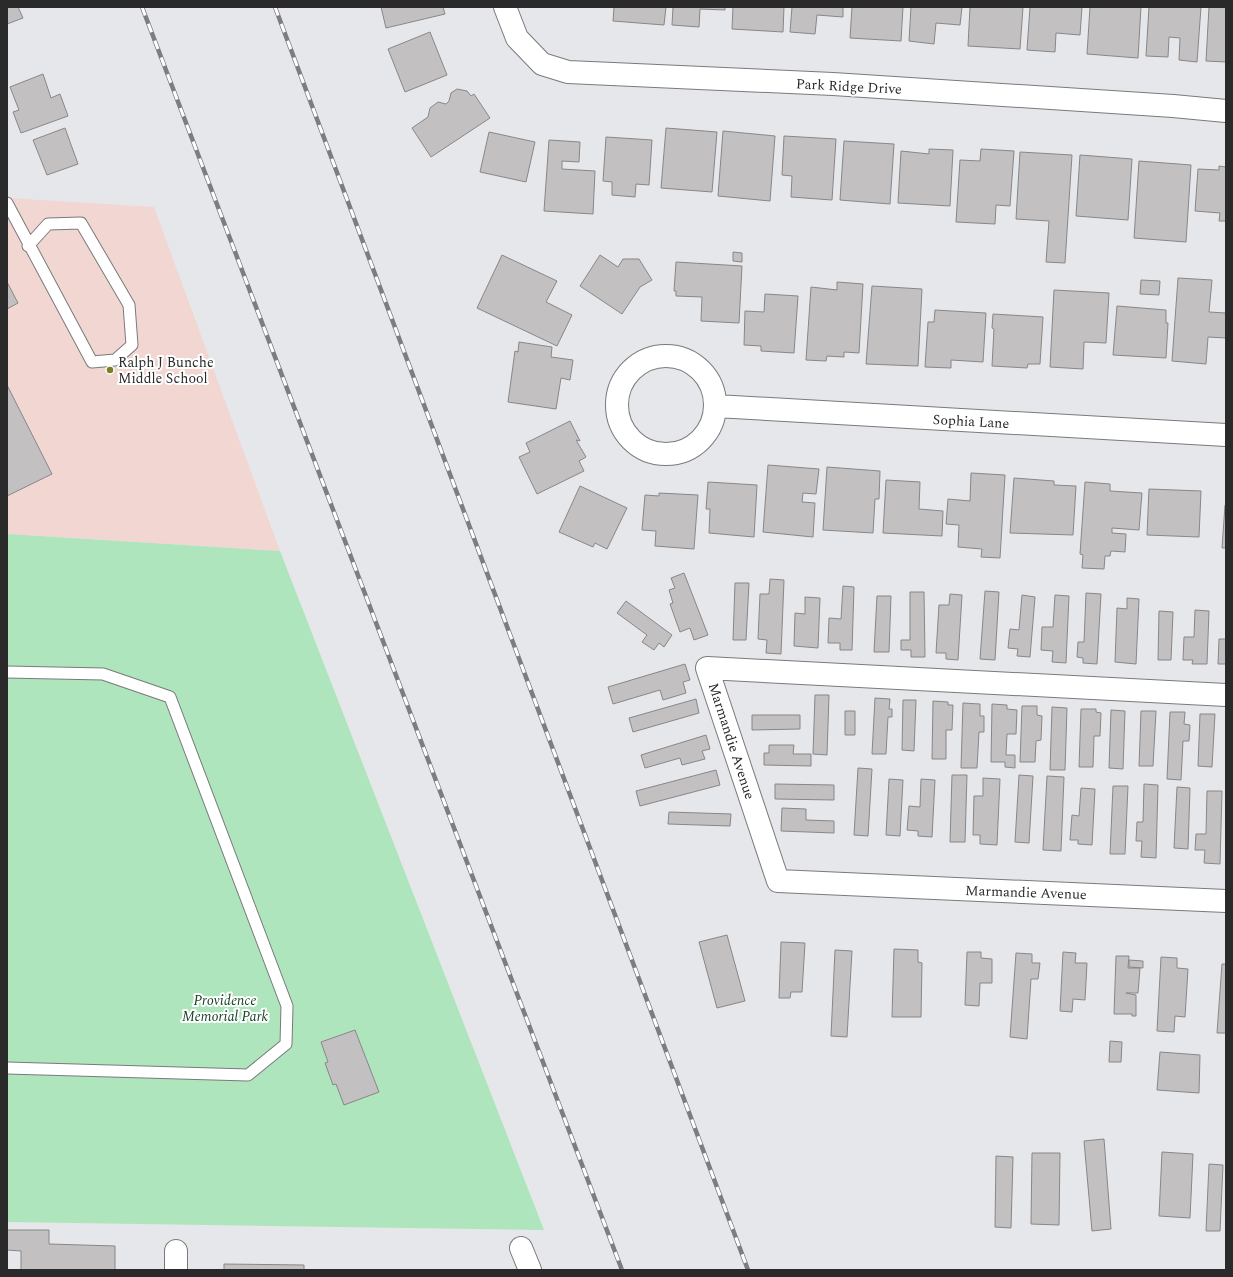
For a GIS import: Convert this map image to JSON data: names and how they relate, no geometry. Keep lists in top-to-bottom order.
{
  "streets": {
    "street": ["Park Ridge Drive", "Sophia Lane", "Marmandie Avenue"]
  },
  "parks": ["Providence Memorial Park"],
  "places": ["Ralph J Bunche Middle School"]
}
